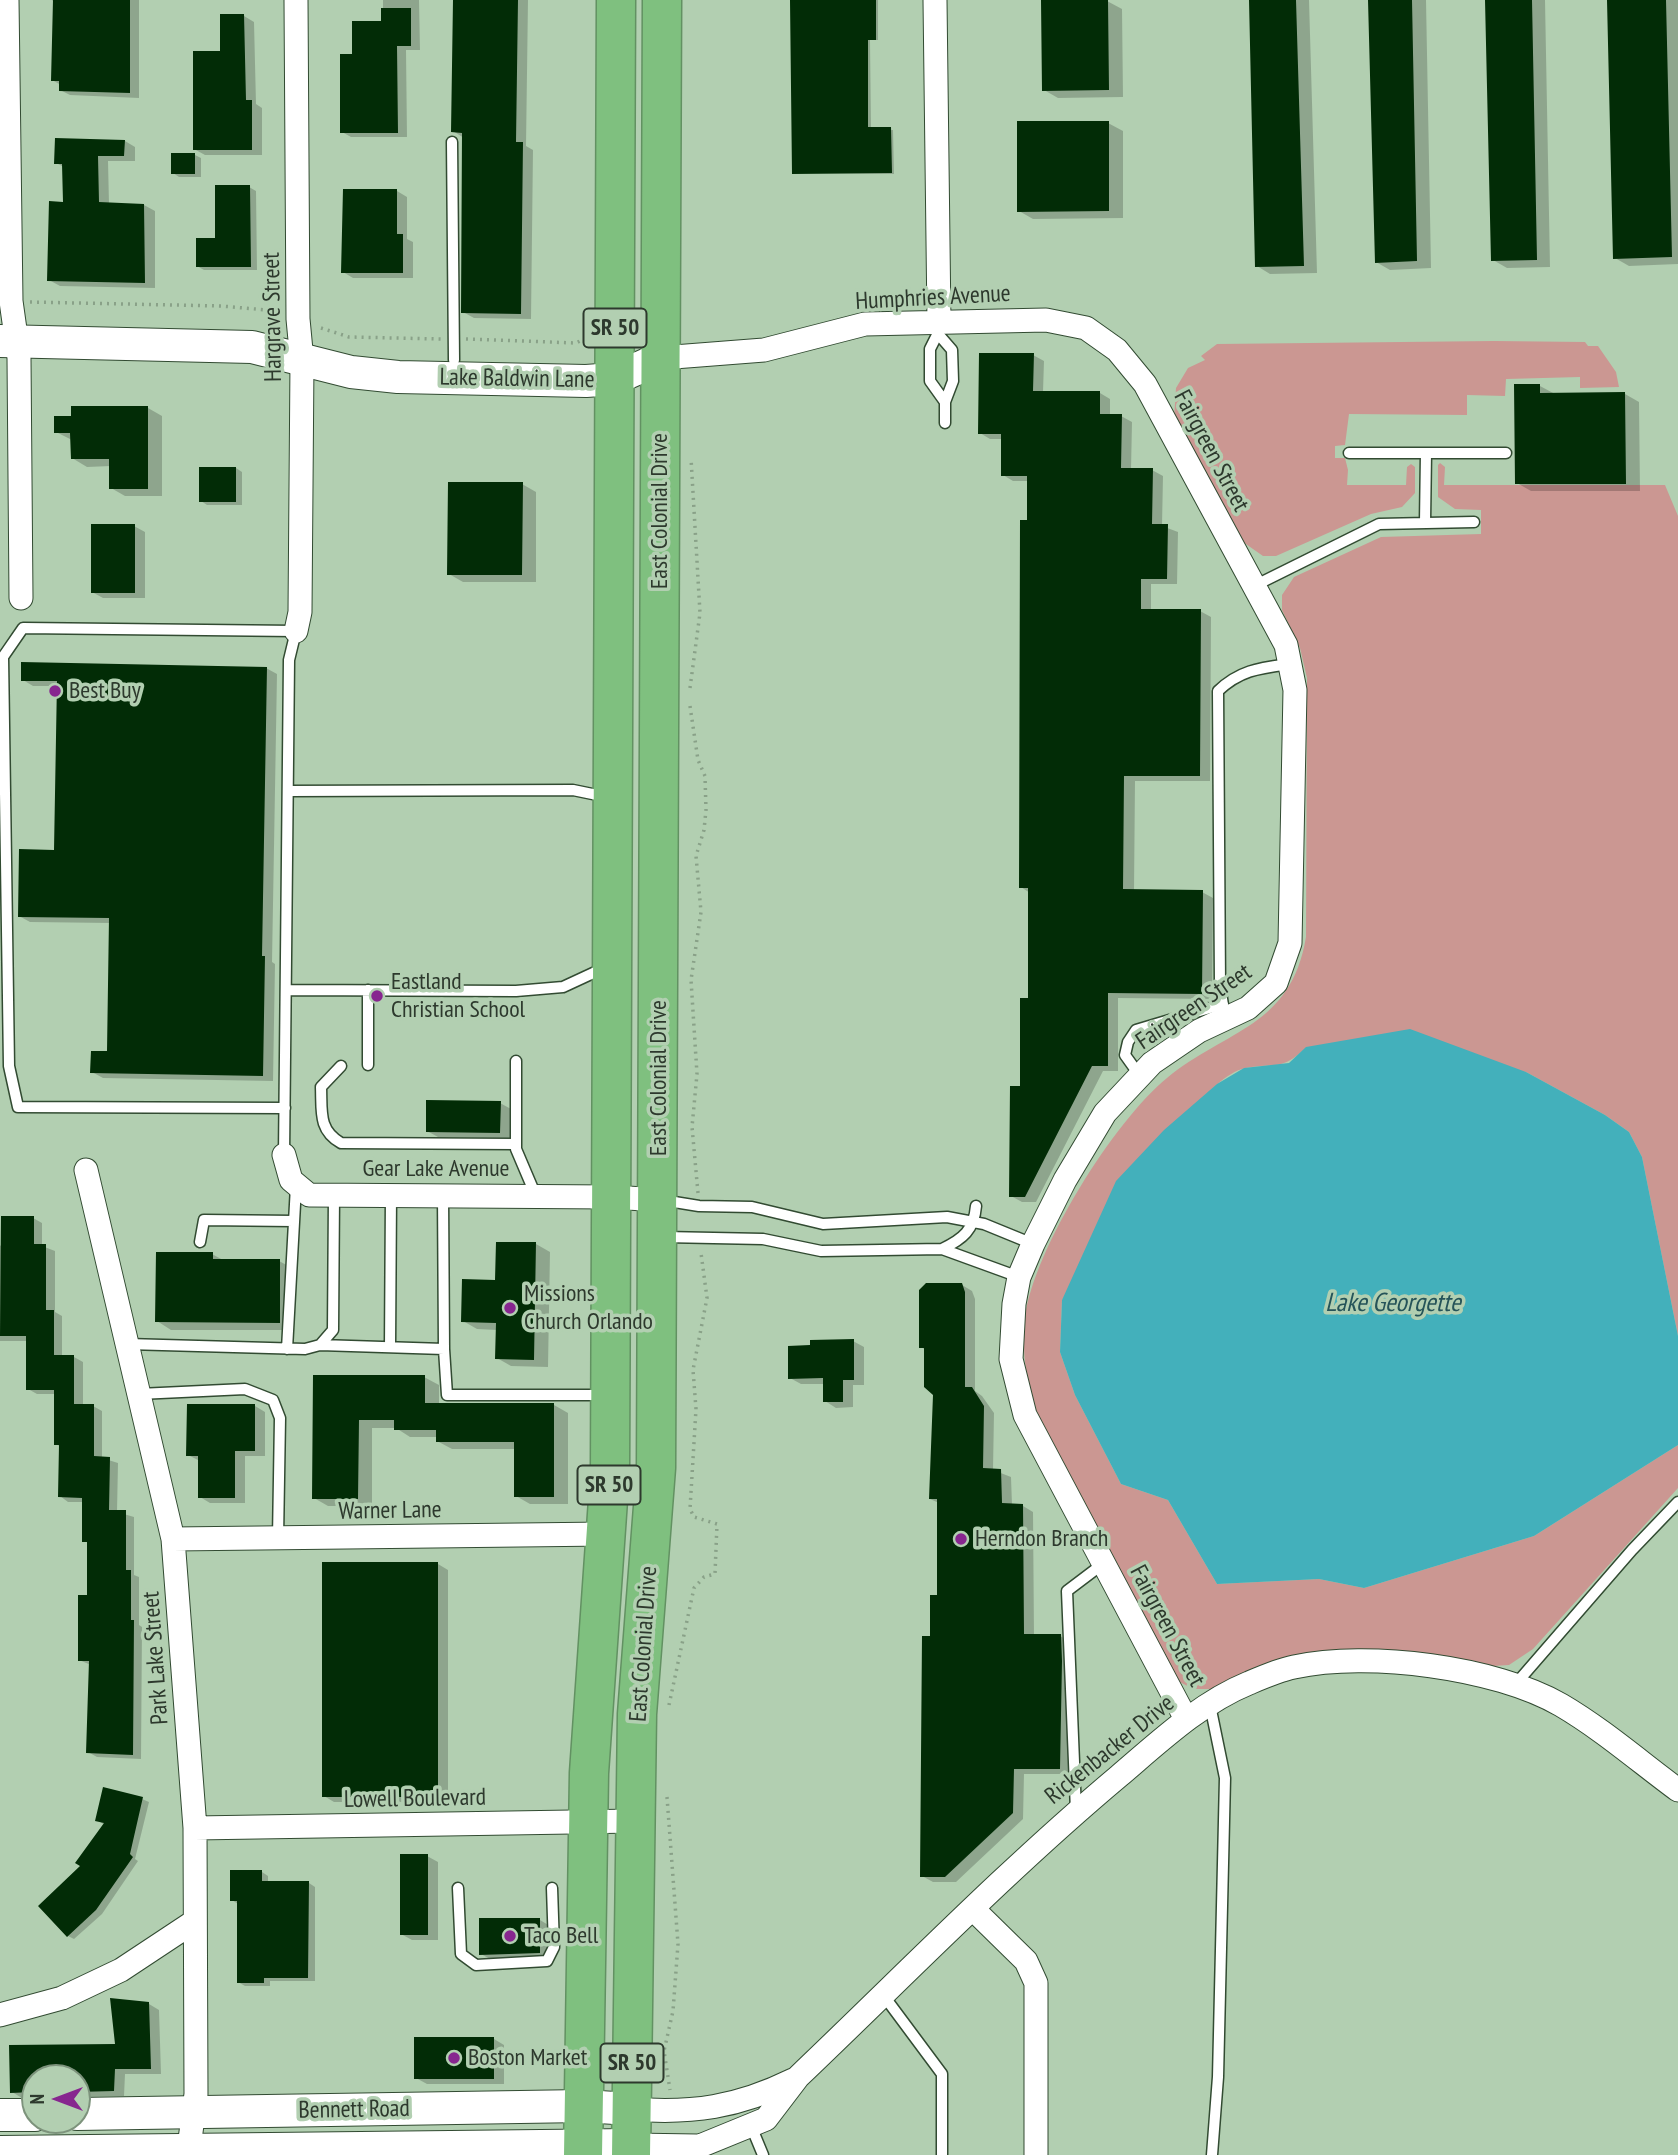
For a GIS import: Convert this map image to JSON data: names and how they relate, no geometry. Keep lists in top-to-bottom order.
{
  "streets": {
    "highway": ["SR 50", "East Colonial Drive"],
    "street": [
      "Humphries Avenue",
      "Hargrave Street",
      "Lake Baldwin Lane",
      "Fairgreen Street",
      "Gear Lake Avenue",
      "Warner Lane",
      "Park Lake Street",
      "Rickenbacker Drive",
      "Lowell Boulevard",
      "Bennett Road"
    ]
  },
  "crossings": [
    ["Humphries Avenue", "Lake Baldwin Lane"],
    ["Humphries Avenue", "Fairgreen Street"],
    ["Humphries Avenue", "East Colonial Drive"],
    ["Hargrave Street", "Lake Baldwin Lane"],
    ["Lake Baldwin Lane", "East Colonial Drive"],
    ["Fairgreen Street", "Rickenbacker Drive"],
    ["East Colonial Drive", "Gear Lake Avenue"],
    ["East Colonial Drive", "Warner Lane"],
    ["East Colonial Drive", "Rickenbacker Drive"],
    ["East Colonial Drive", "Lowell Boulevard"],
    ["East Colonial Drive", "Bennett Road"],
    ["Warner Lane", "Park Lake Street"],
    ["Park Lake Street", "Lowell Boulevard"],
    ["Park Lake Street", "Bennett Road"],
    ["Rickenbacker Drive", "Bennett Road"]
  ],
  "water": ["Lake Georgette"],
  "places": [
    "Best Buy",
    "Eastland Christian School",
    "Missions Church Orlando",
    "Herndon Branch",
    "Taco Bell",
    "Boston Market"
  ],
  "north": "left"
}
